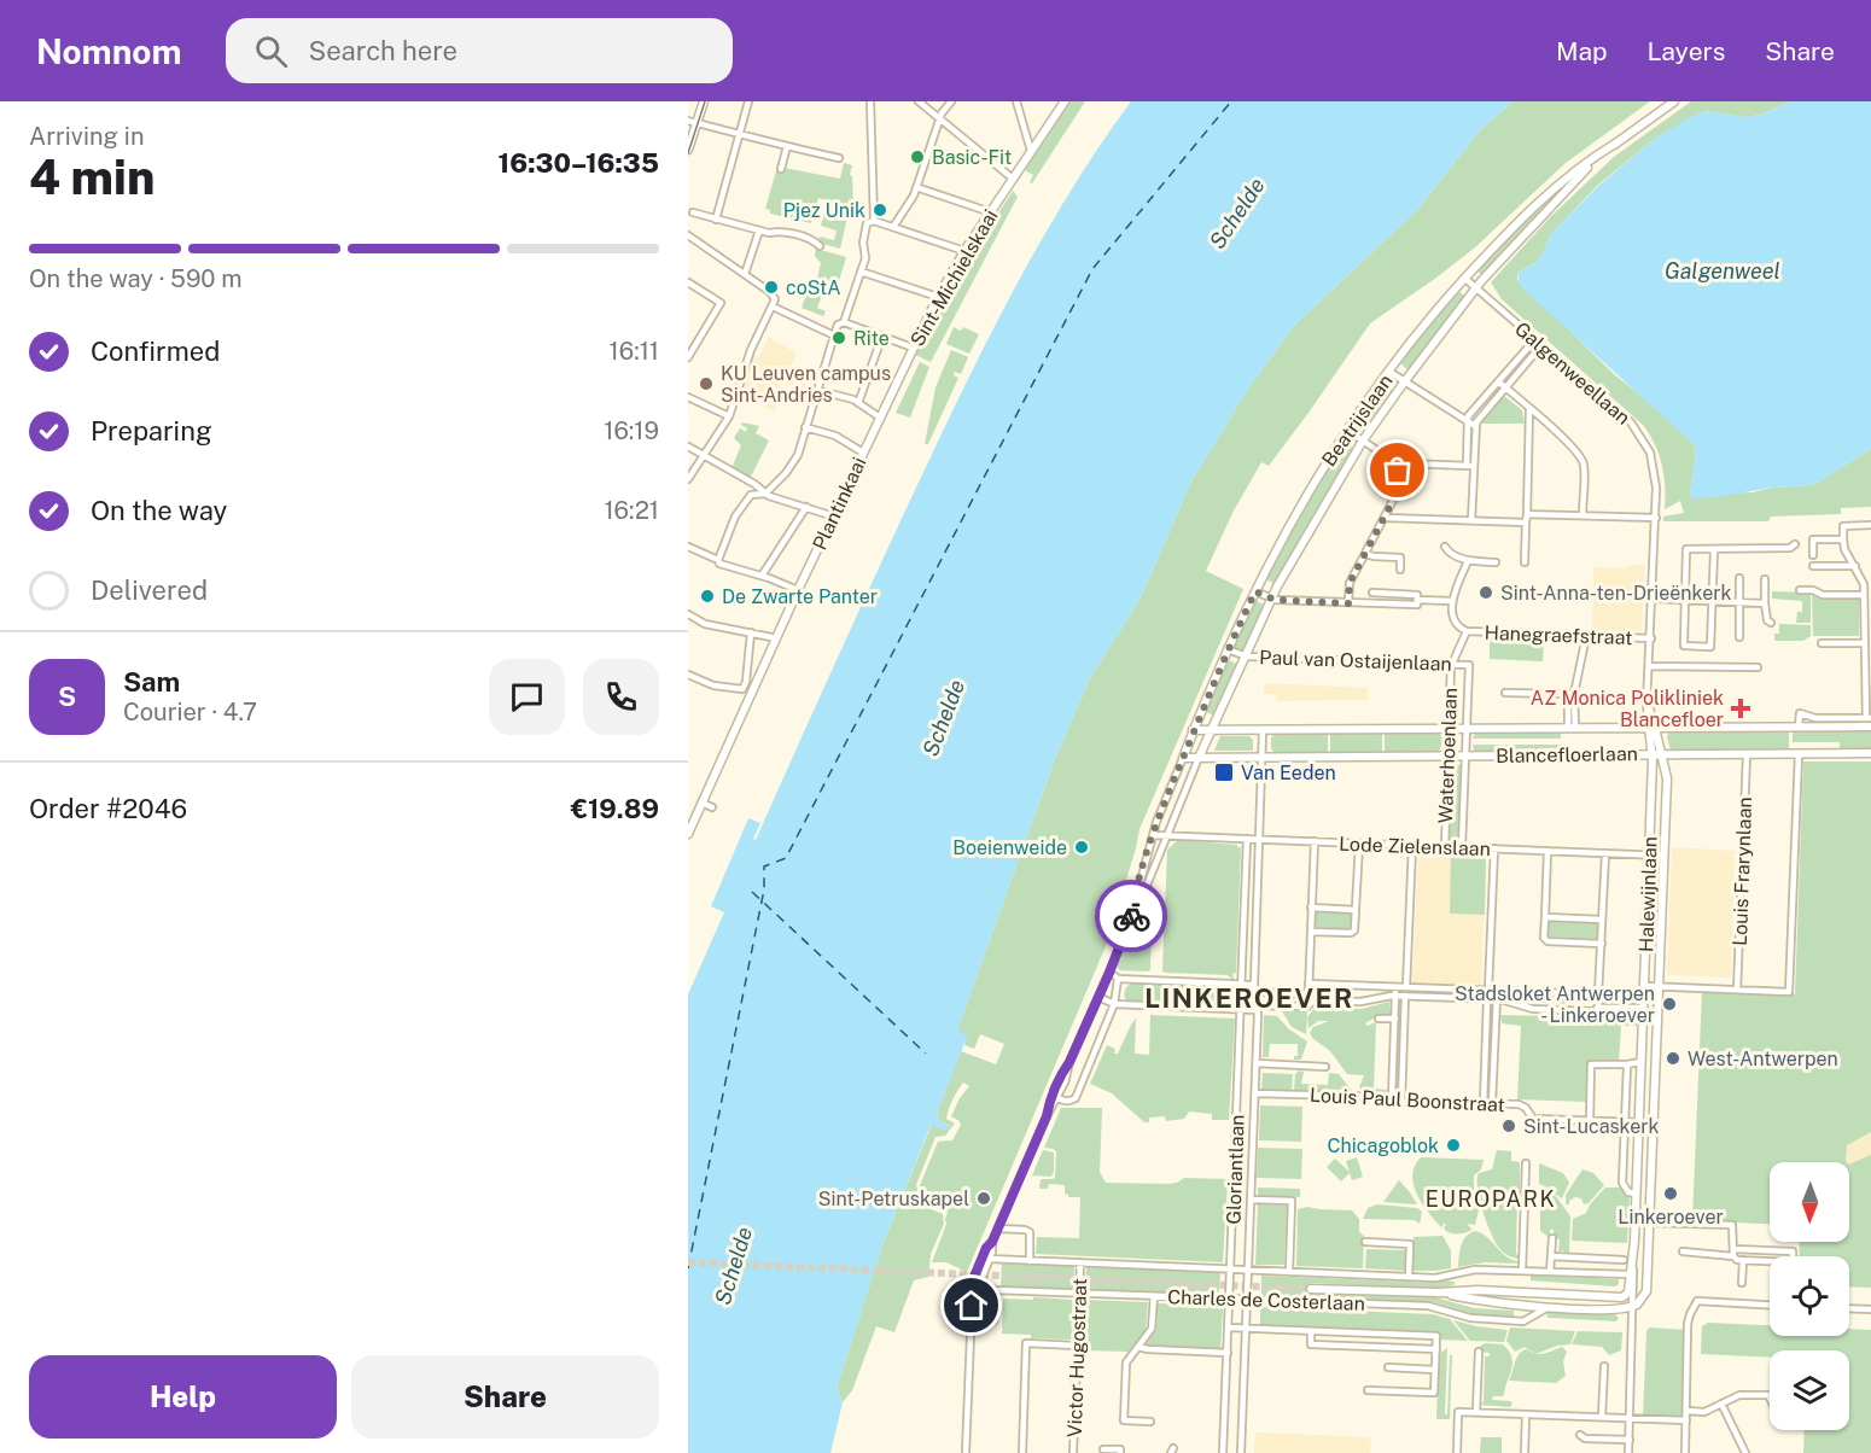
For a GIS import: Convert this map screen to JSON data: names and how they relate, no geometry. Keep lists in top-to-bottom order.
{
  "streets": {
    "street": [
      "Sint-Michielskaai",
      "Galgenweellaan",
      "Beatrijslaan",
      "Plantinkaai",
      "Hanegraefstraat",
      "Paul van Ostaijenlaan",
      "Blancefloerlaan",
      "Waterhoenlaan",
      "Lode Zielenslaan",
      "Louis Frarynlaan",
      "Halewijnlaan",
      "Louis Paul Boonstraat",
      "Gloriantlaan",
      "Charles de Costerlaan",
      "Victor Hugostraat"
    ]
  },
  "crossings": [
    ["Sint-Michielskaai", "Plantinkaai"],
    ["Galgenweellaan", "Beatrijslaan"],
    ["Galgenweellaan", "Hanegraefstraat"],
    ["Galgenweellaan", "Blancefloerlaan"],
    ["Galgenweellaan", "Halewijnlaan"],
    ["Beatrijslaan", "Paul van Ostaijenlaan"],
    ["Beatrijslaan", "Blancefloerlaan"],
    ["Paul van Ostaijenlaan", "Waterhoenlaan"],
    ["Blancefloerlaan", "Waterhoenlaan"],
    ["Blancefloerlaan", "Louis Frarynlaan"],
    ["Blancefloerlaan", "Halewijnlaan"],
    ["Blancefloerlaan", "Gloriantlaan"],
    ["Waterhoenlaan", "Lode Zielenslaan"],
    ["Lode Zielenslaan", "Halewijnlaan"],
    ["Lode Zielenslaan", "Gloriantlaan"],
    ["Halewijnlaan", "Louis Paul Boonstraat"],
    ["Halewijnlaan", "Charles de Costerlaan"],
    ["Louis Paul Boonstraat", "Gloriantlaan"],
    ["Gloriantlaan", "Charles de Costerlaan"],
    ["Charles de Costerlaan", "Victor Hugostraat"]
  ],
  "districts": ["LINKEROEVER", "EUROPARK"],
  "water": ["Schelde", "Galgenweel"],
  "places": {
    "other": [
      "Basic-Fit",
      "Pjez Unik",
      "coStA",
      "Rite",
      "KU Leuven campus Sint-Andries",
      "Sint-Anna-ten-Drieënkerk",
      "De Zwarte Panter",
      "Boeienweide",
      "Stadsloket Antwerpen - Linkeroever",
      "West-Antwerpen",
      "Sint-Lucaskerk",
      "Chicagoblok",
      "Linkeroever",
      "Sint-Petruskapel"
    ],
    "health": ["AZ Monica Polikliniek Blancefloer"],
    "transit": ["Van Eeden"]
  },
  "north": "bottom",
  "page": {
    "header": "Nomnom",
    "search": "Search here",
    "nav": ["Map", "Layers", "Share"],
    "heading": ["4 min", "Arriving in", "16:30–16:35"],
    "panel": [
      "Sam",
      "Courier · 4.7",
      "Order #2046",
      "€19.89"
    ],
    "bar": "On the way · 590 m",
    "list": [
      ["Confirmed", "16:11"],
      ["Preparing", "16:19"],
      ["On the way", "16:21"],
      "Delivered"
    ],
    "round": "S",
    "buttons": ["Help", "Share"]
  }
}
